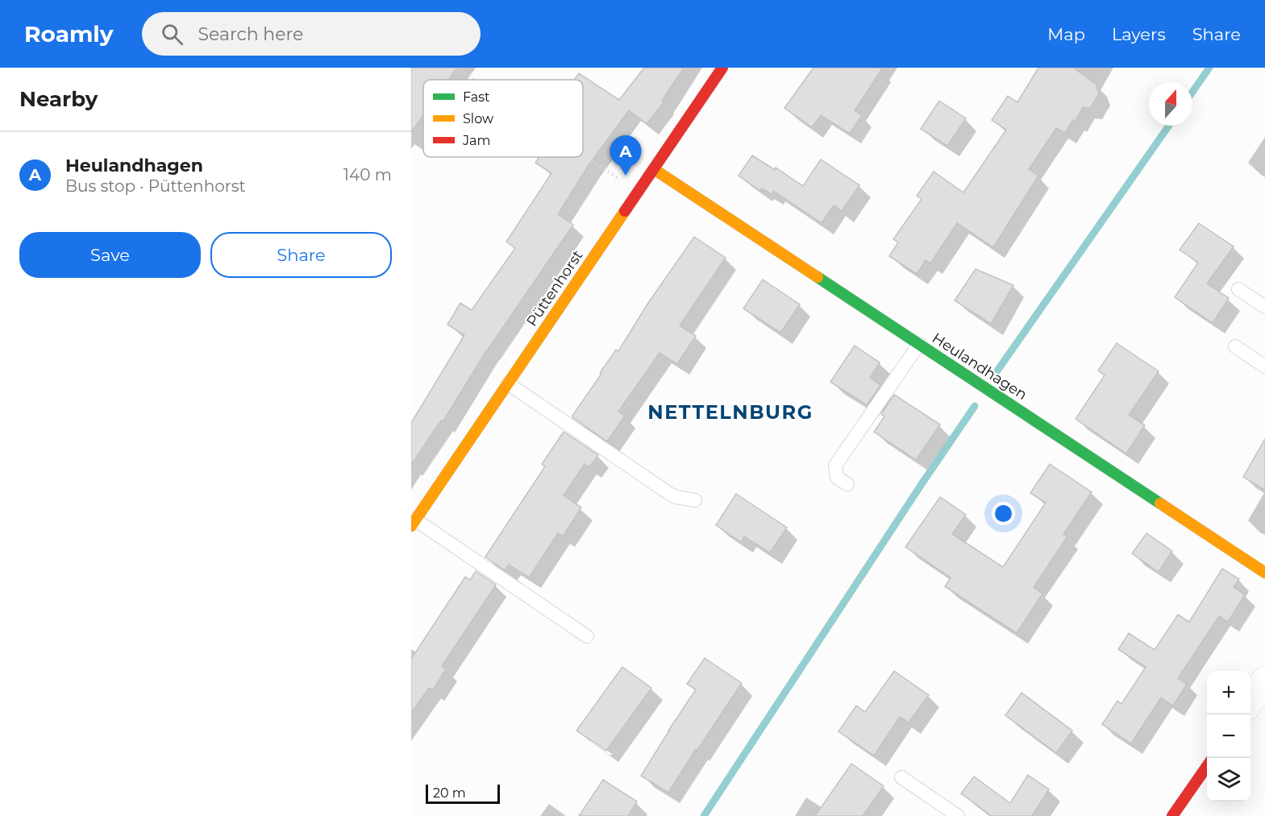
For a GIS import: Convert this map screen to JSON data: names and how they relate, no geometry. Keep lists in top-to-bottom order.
{
  "streets": {
    "street": ["Püttenhorst", "Heulandhagen"]
  },
  "crossings": [
    ["Püttenhorst", "Heulandhagen"]
  ],
  "districts": ["NETTELNBURG"],
  "legend": ["Fast", "Slow", "Jam"],
  "scale_bar": "20 m",
  "north": "top",
  "page": {
    "header": "Roamly",
    "search": "Search here",
    "nav": ["Map", "Layers", "Share"],
    "heading": "Nearby",
    "list": [
      {
        "mark": "A",
        "name": "Heulandhagen",
        "note": "Bus stop · Püttenhorst",
        "value": "140 m"
      }
    ],
    "pins": "A",
    "buttons": ["Save", "Share"],
    "map_buttons": ["+", "−"],
    "scale": "20 m"
  }
}
